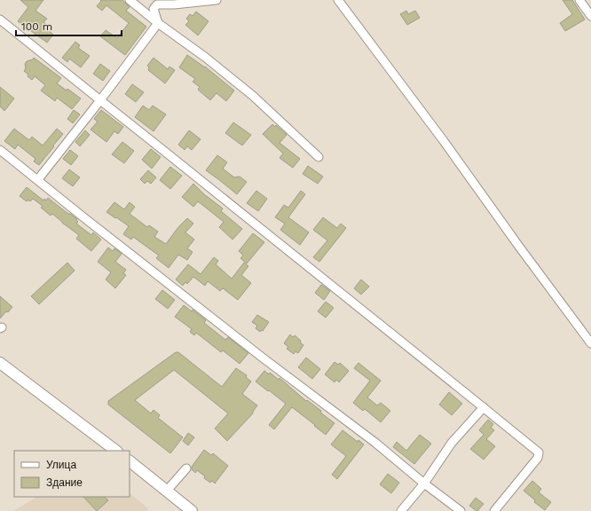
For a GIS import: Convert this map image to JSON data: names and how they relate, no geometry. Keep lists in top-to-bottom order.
{
  "legend": ["Улица", "Здание"],
  "scale_bar": "100 m"
}
